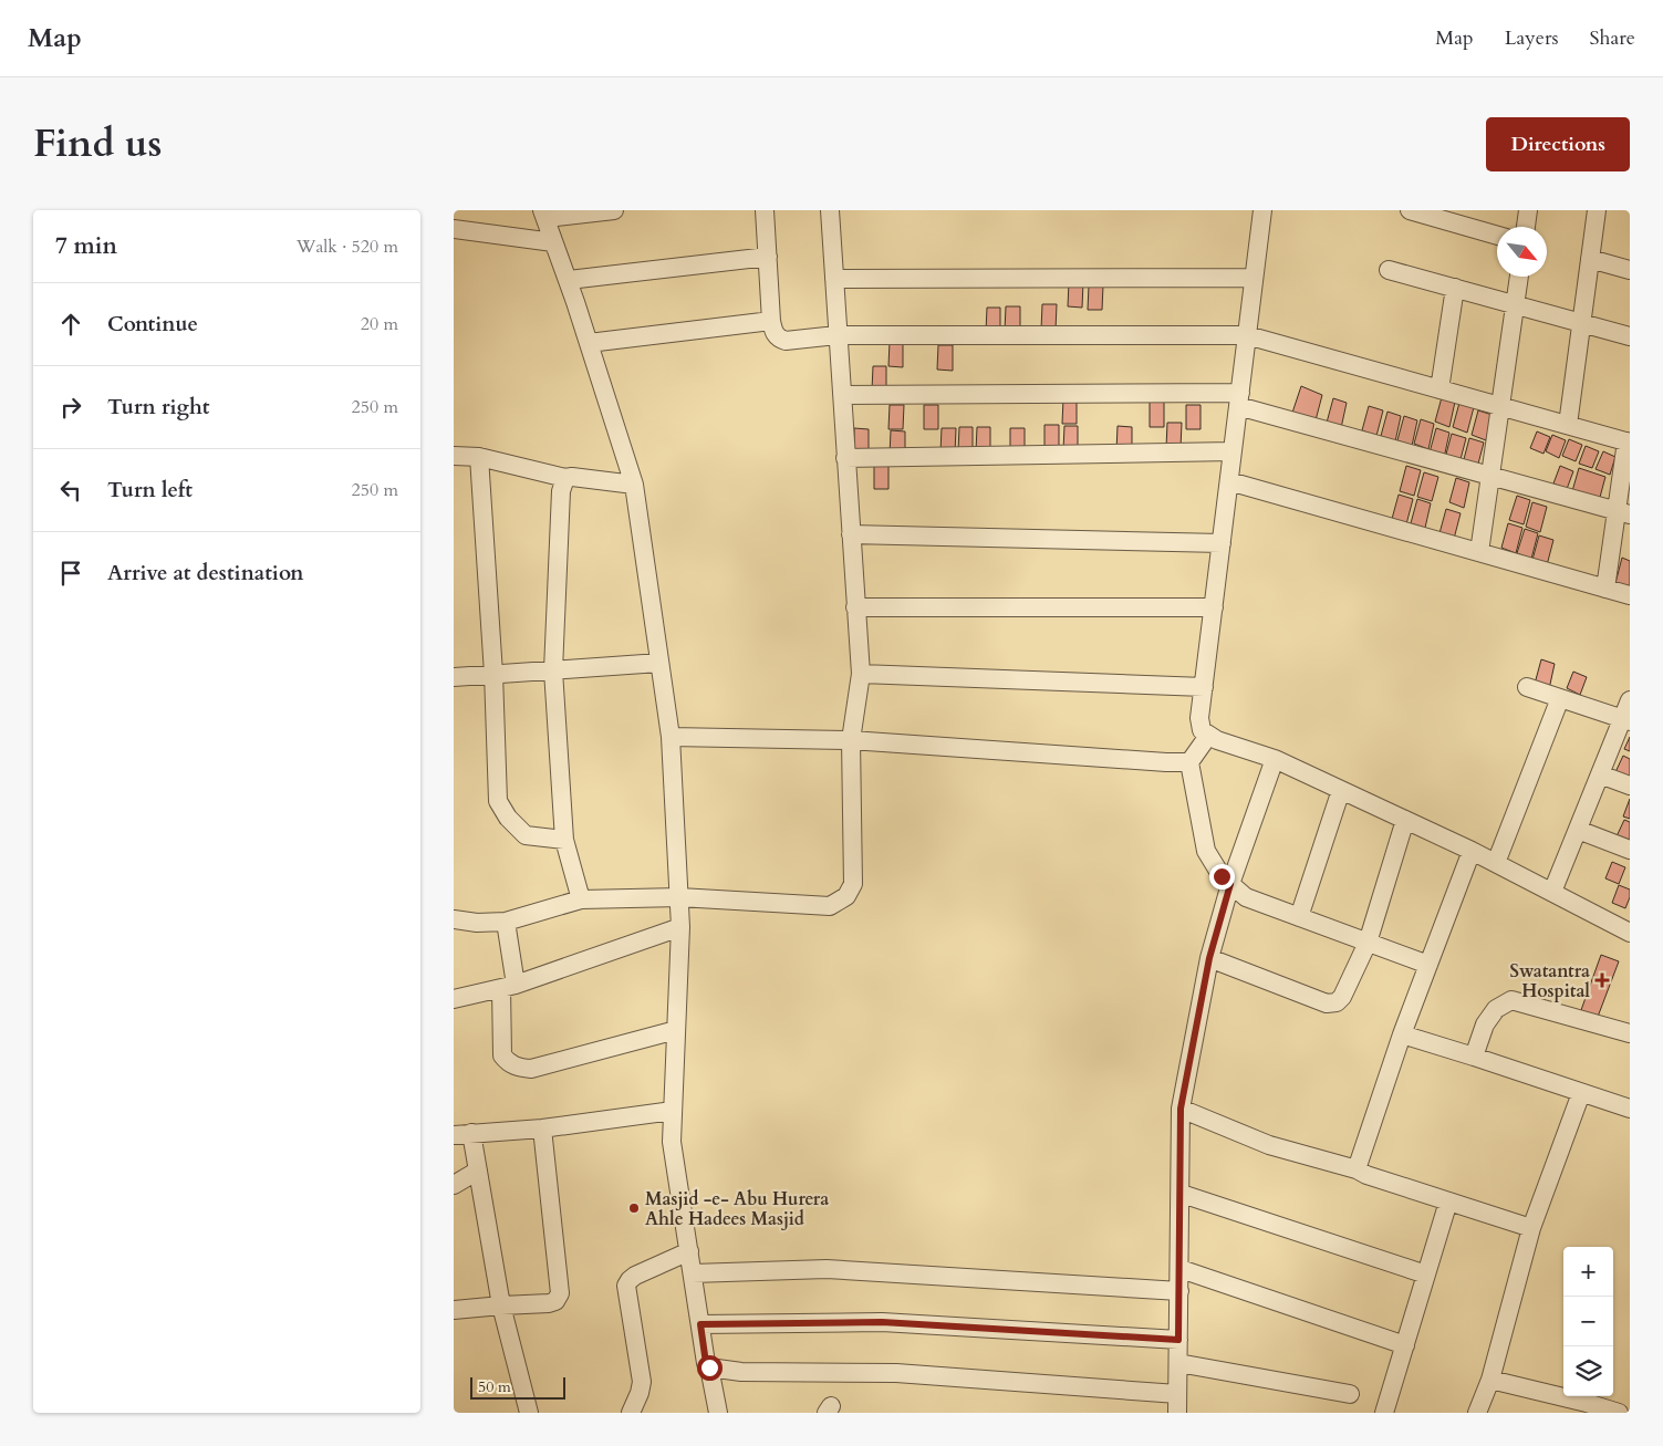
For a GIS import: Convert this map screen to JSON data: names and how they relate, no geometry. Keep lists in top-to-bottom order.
{
  "places": {
    "health": ["Swatantra Hospital"],
    "other": ["Masjid -e- Abu Hurera Ahle Hadees Masjid"]
  },
  "scale_bar": "50 m",
  "north": "bottom right",
  "page": {
    "header": "Map",
    "nav": ["Map", "Layers", "Share"],
    "title": "Find us",
    "buttons": "Directions",
    "heading": ["7 min", "Walk · 520 m"],
    "list": [
      ["Continue", "20 m"],
      ["Turn right", "250 m"],
      ["Turn left", "250 m"],
      "Arrive at destination"
    ],
    "map_buttons": ["+", "−"],
    "scale": "50 m"
  }
}
